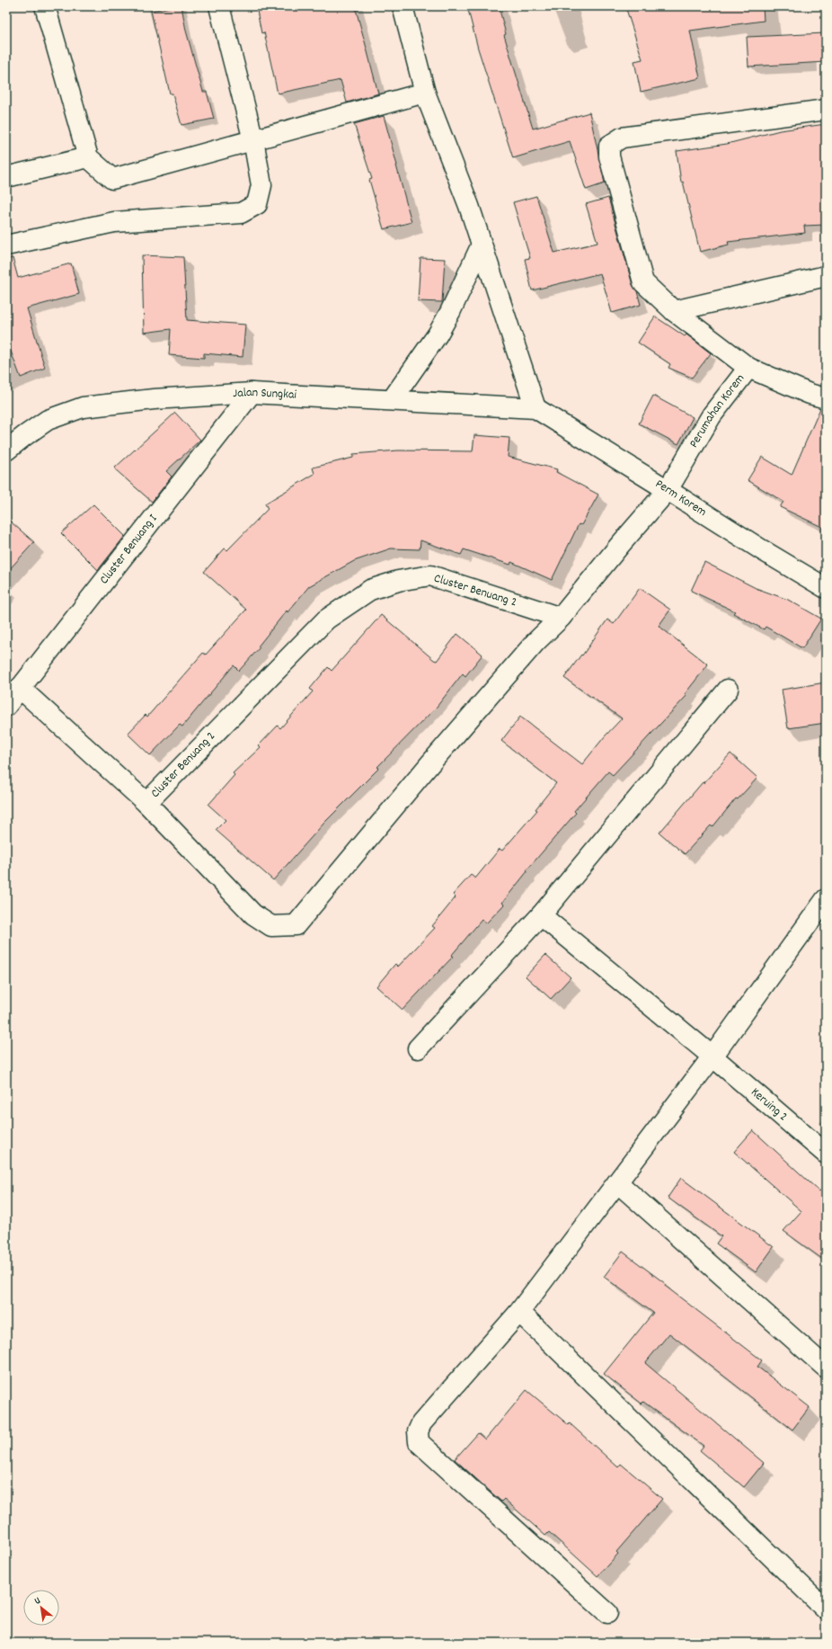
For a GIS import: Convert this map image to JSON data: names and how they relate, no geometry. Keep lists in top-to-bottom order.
{
  "streets": {
    "street": [
      "Jalan Sungkai",
      "Perumahan Korem",
      "Perm Korem",
      "Cluster Benuang I",
      "Cluster Benuang 2",
      "Keruing 2"
    ]
  },
  "crossings": [
    ["Jalan Sungkai", "Perm Korem"],
    ["Jalan Sungkai", "Cluster Benuang I"],
    ["Perumahan Korem", "Perm Korem"]
  ],
  "north": "top left"
}
